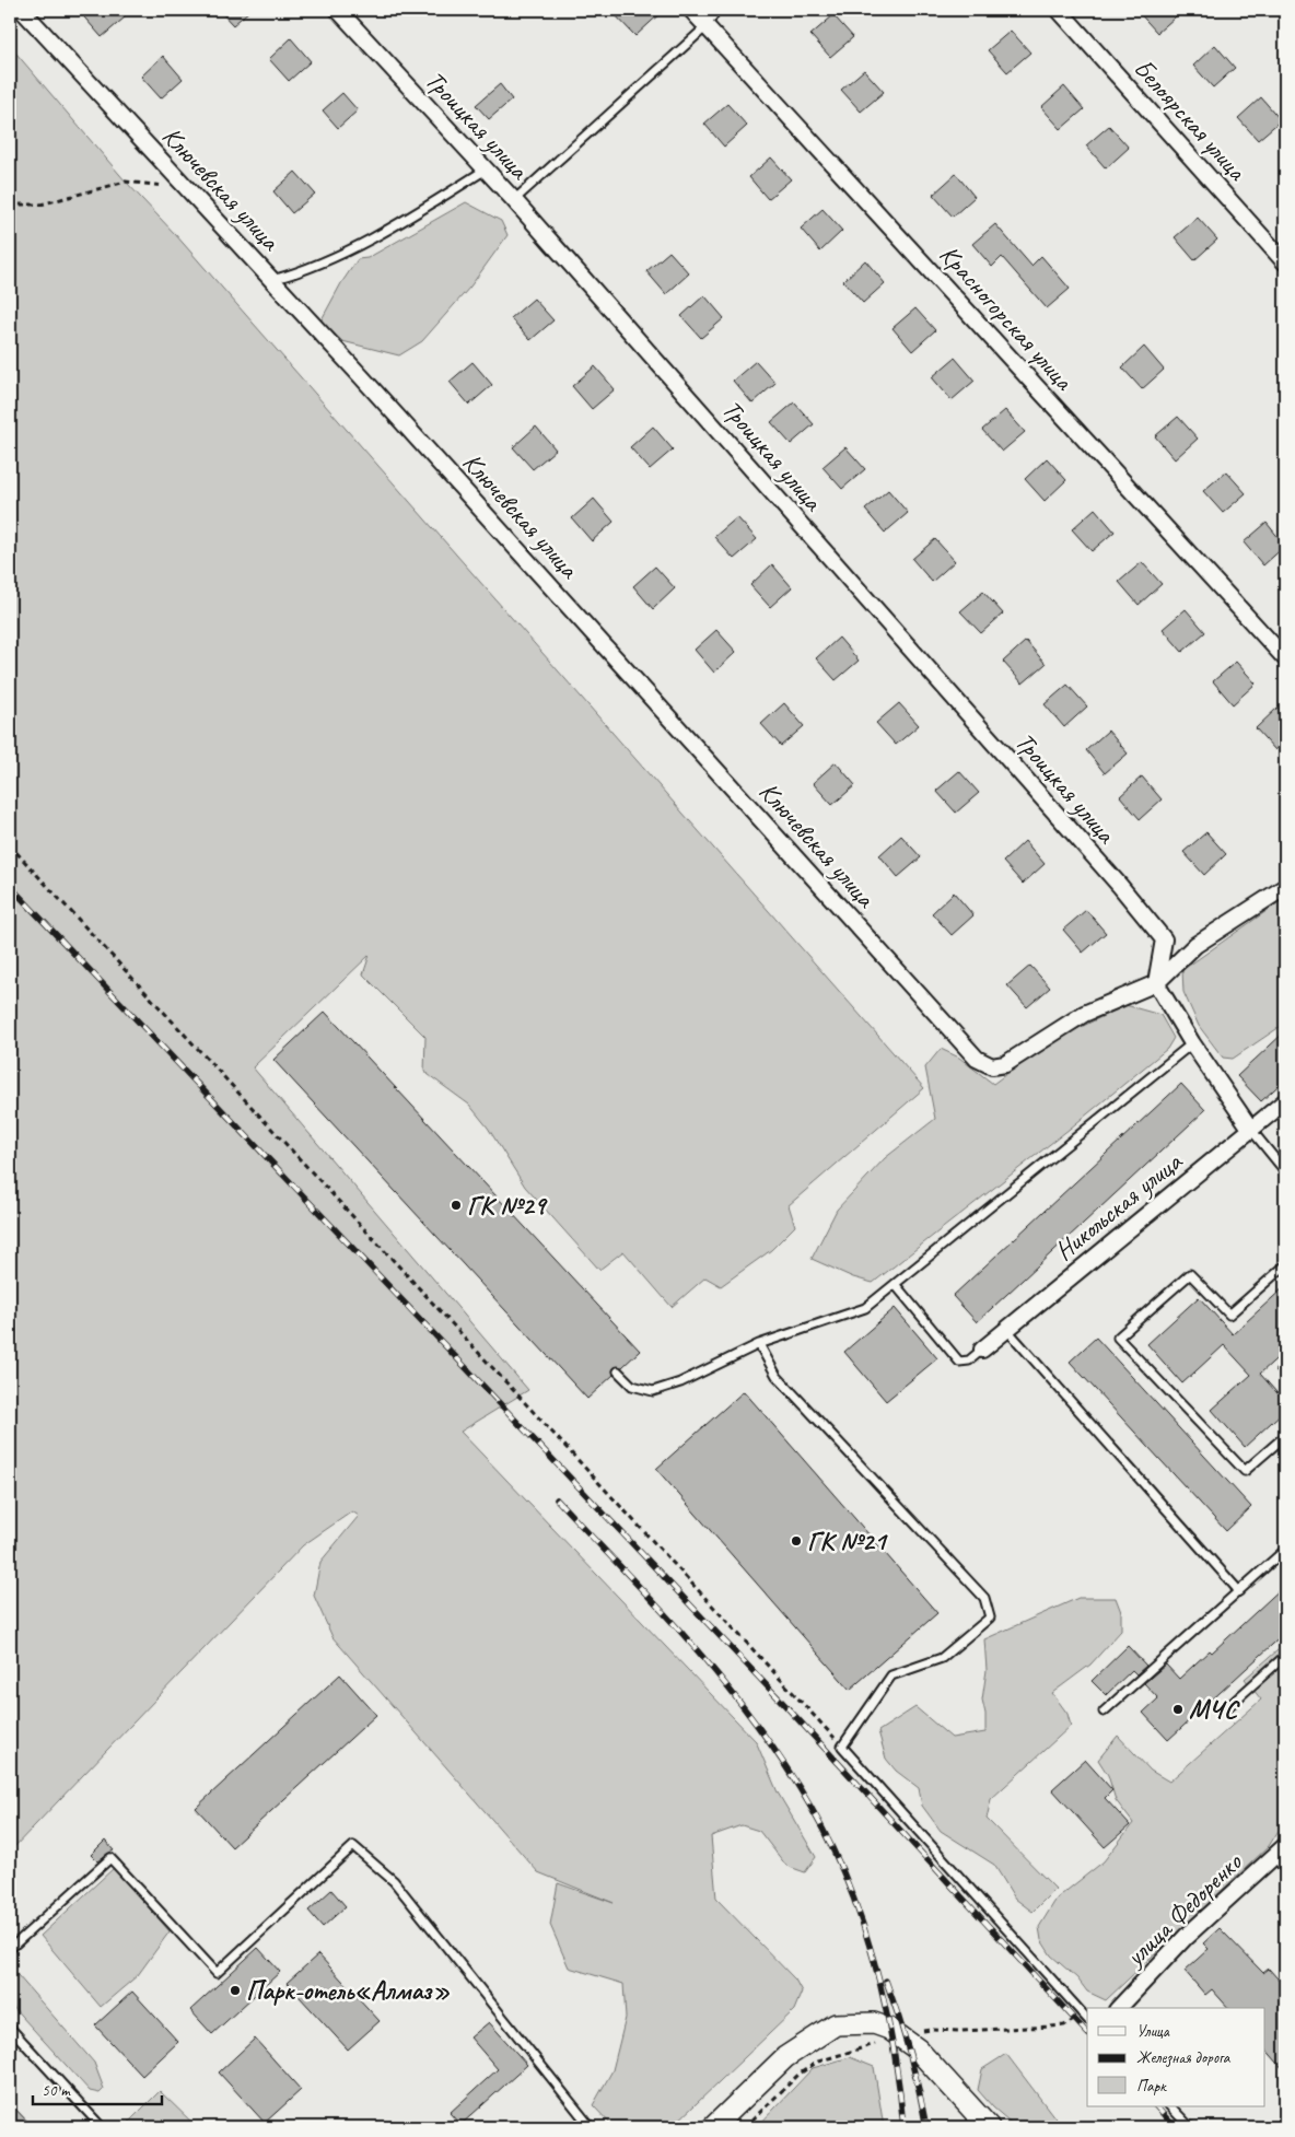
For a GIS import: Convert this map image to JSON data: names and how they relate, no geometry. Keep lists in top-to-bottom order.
{
  "streets": {
    "street": [
      "Белоярская улица",
      "Троицкая улица",
      "Ключевская улица",
      "Красногорская улица",
      "Никольская улица",
      "улица Федоренко"
    ]
  },
  "crossings": [
    ["Троицкая улица", "Ключевская улица"]
  ],
  "places": [
    "ГК №29",
    "ГК №21",
    "МЧС",
    "Парк-отель«Алмаз»"
  ],
  "legend": ["Улица", "Железная дорога", "Парк"],
  "scale_bar": "50 m"
}
